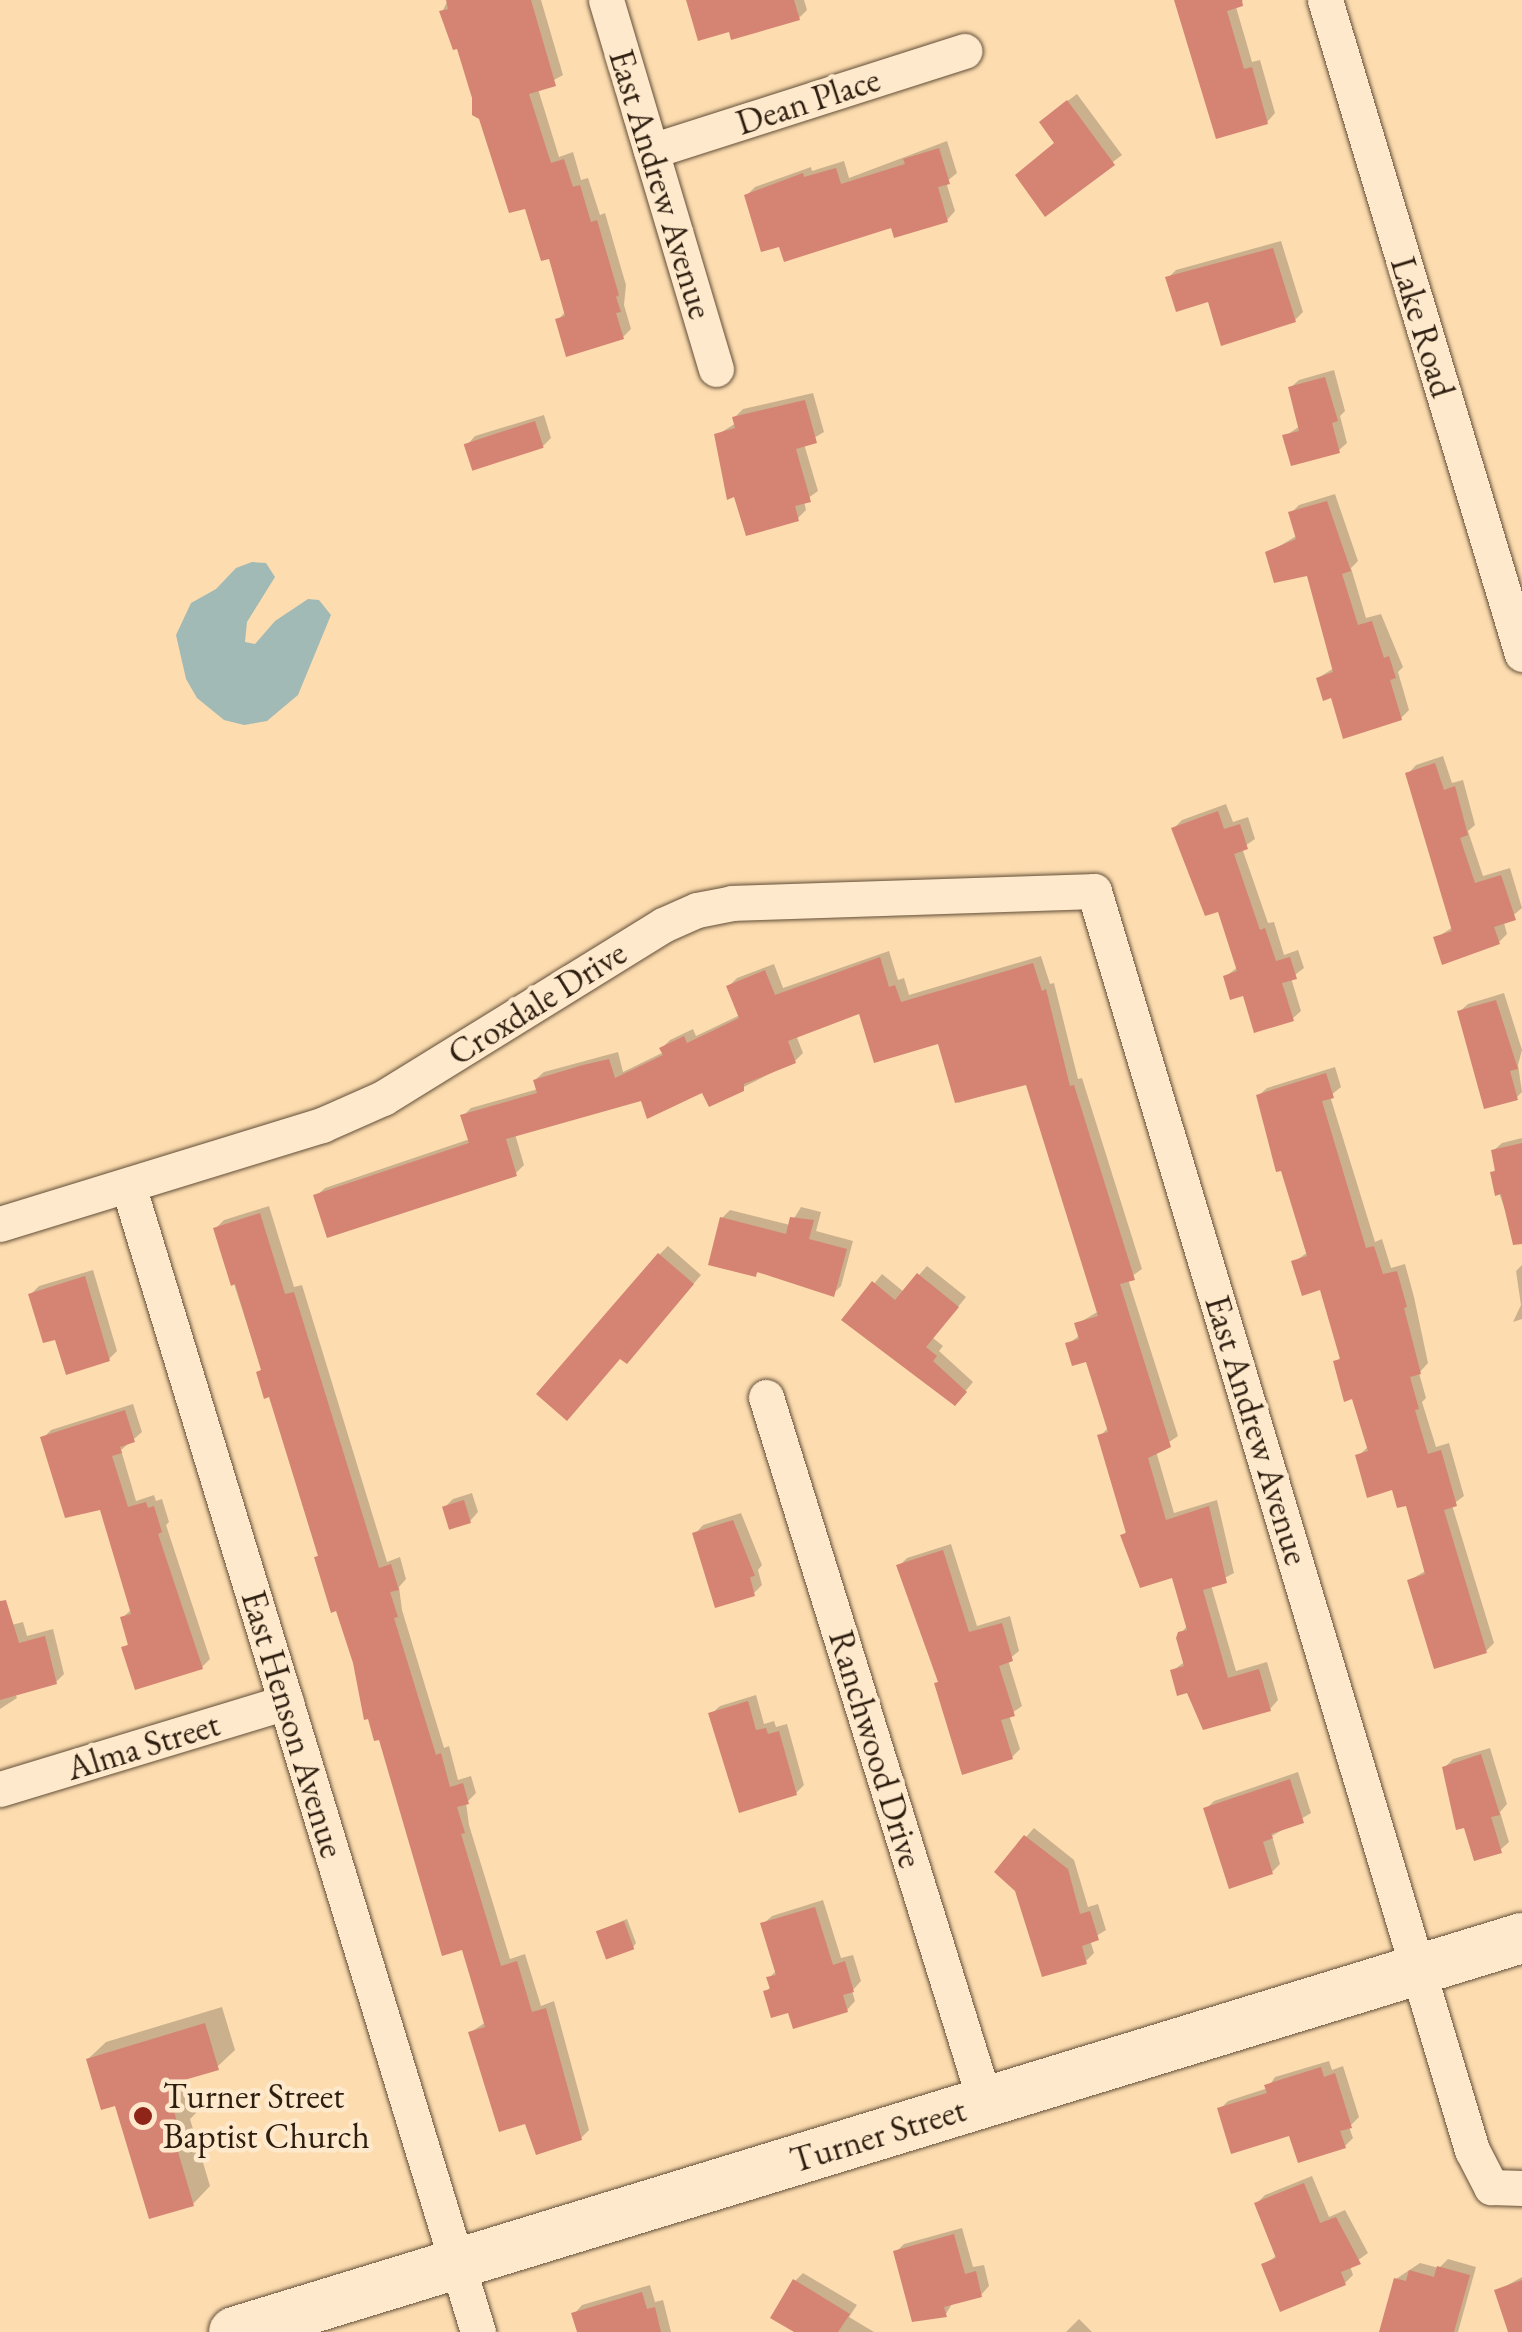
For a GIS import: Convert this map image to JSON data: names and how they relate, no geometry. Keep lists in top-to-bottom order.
{
  "streets": {
    "street": [
      "Dean Place",
      "East Andrew Avenue",
      "Lake Road",
      "Croxdale Drive",
      "East Henson Avenue",
      "Alma Street",
      "Ranchwood Drive",
      "Turner Street"
    ]
  },
  "crossings": [
    ["Dean Place", "East Andrew Avenue"],
    ["East Andrew Avenue", "Croxdale Drive"],
    ["East Andrew Avenue", "Turner Street"],
    ["Croxdale Drive", "East Henson Avenue"],
    ["East Henson Avenue", "Alma Street"],
    ["East Henson Avenue", "Turner Street"],
    ["Ranchwood Drive", "Turner Street"]
  ],
  "places": ["Turner Street Baptist Church"]
}
